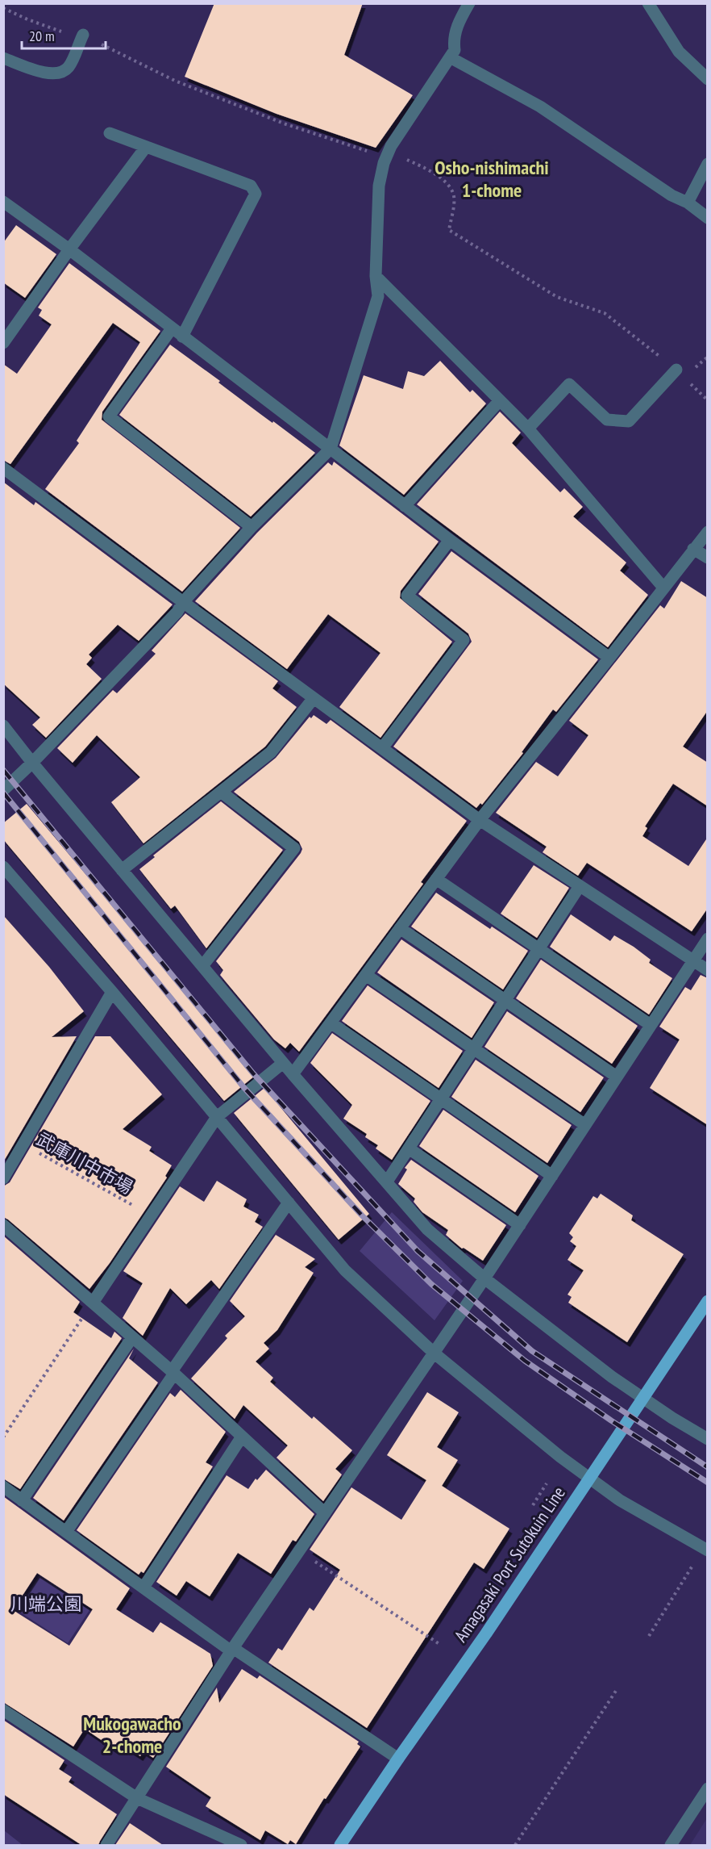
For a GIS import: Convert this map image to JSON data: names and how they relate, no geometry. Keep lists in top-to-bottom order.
{
  "streets": {
    "main road": ["Amagasaki Port Sutokuin Line"],
    "path": ["武庫川中市場"]
  },
  "districts": ["Osho-nishimachi 1-chome", "Mukogawacho 2-chome"],
  "parks": ["川端公園"],
  "scale_bar": "20 m"
}
